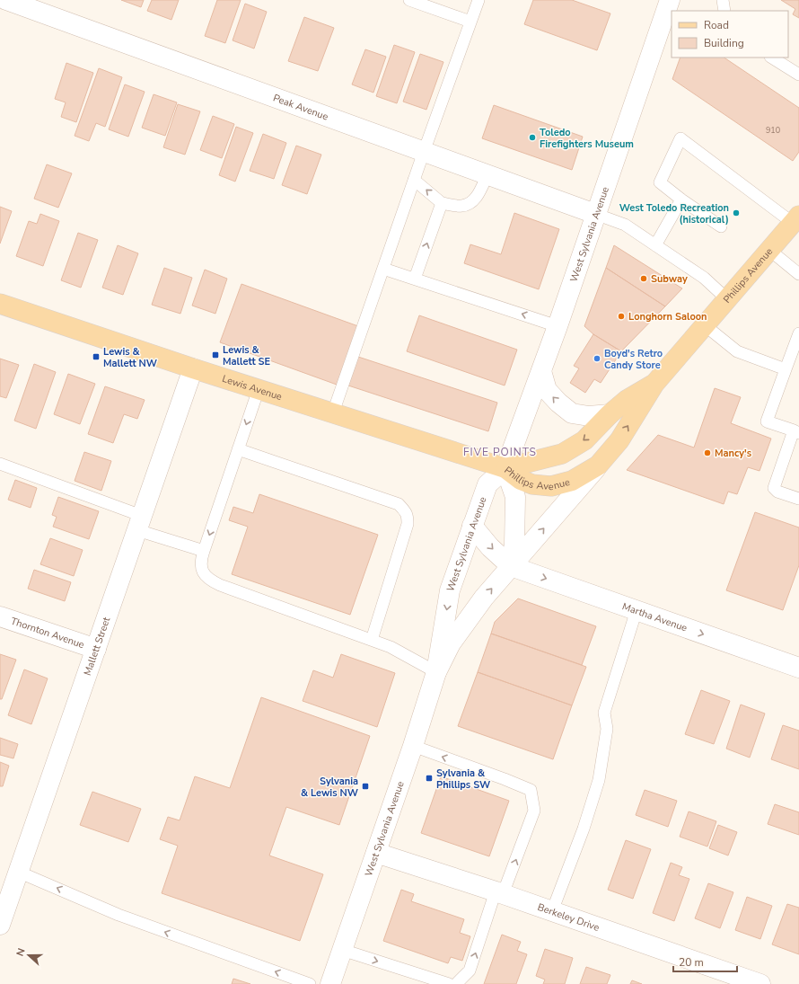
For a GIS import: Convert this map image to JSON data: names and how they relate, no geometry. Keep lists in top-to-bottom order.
{
  "streets": {
    "main road": ["Phillips Avenue", "Lewis Avenue"],
    "street": [
      "Peak Avenue",
      "West Sylvania Avenue",
      "Martha Avenue",
      "Thornton Avenue",
      "Mallett Street",
      "Berkeley Drive"
    ]
  },
  "crossings": [
    ["Peak Avenue", "West Sylvania Avenue"],
    ["West Sylvania Avenue", "Phillips Avenue"],
    ["West Sylvania Avenue", "Lewis Avenue"],
    ["West Sylvania Avenue", "Martha Avenue"],
    ["West Sylvania Avenue", "Berkeley Drive"],
    ["Phillips Avenue", "Lewis Avenue"],
    ["Lewis Avenue", "Mallett Street"],
    ["Thornton Avenue", "Mallett Street"]
  ],
  "one_way": ["Martha Avenue"],
  "districts": ["FIVE POINTS"],
  "places": {
    "other": [
      "Toledo Firefighters Museum",
      "West Toledo Recreation (historical)",
      "Subway",
      "Longhorn Saloon",
      "Boyd's Retro Candy Store",
      "Mancy's"
    ],
    "transit": [
      "Lewis & Mallett SE",
      "Lewis & Mallett NW",
      "Sylvania & Phillips SW",
      "Sylvania & Lewis NW"
    ]
  },
  "house_numbers": ["910"],
  "legend": ["Road", "Building"],
  "scale_bar": "20 m",
  "north": "left"
}
